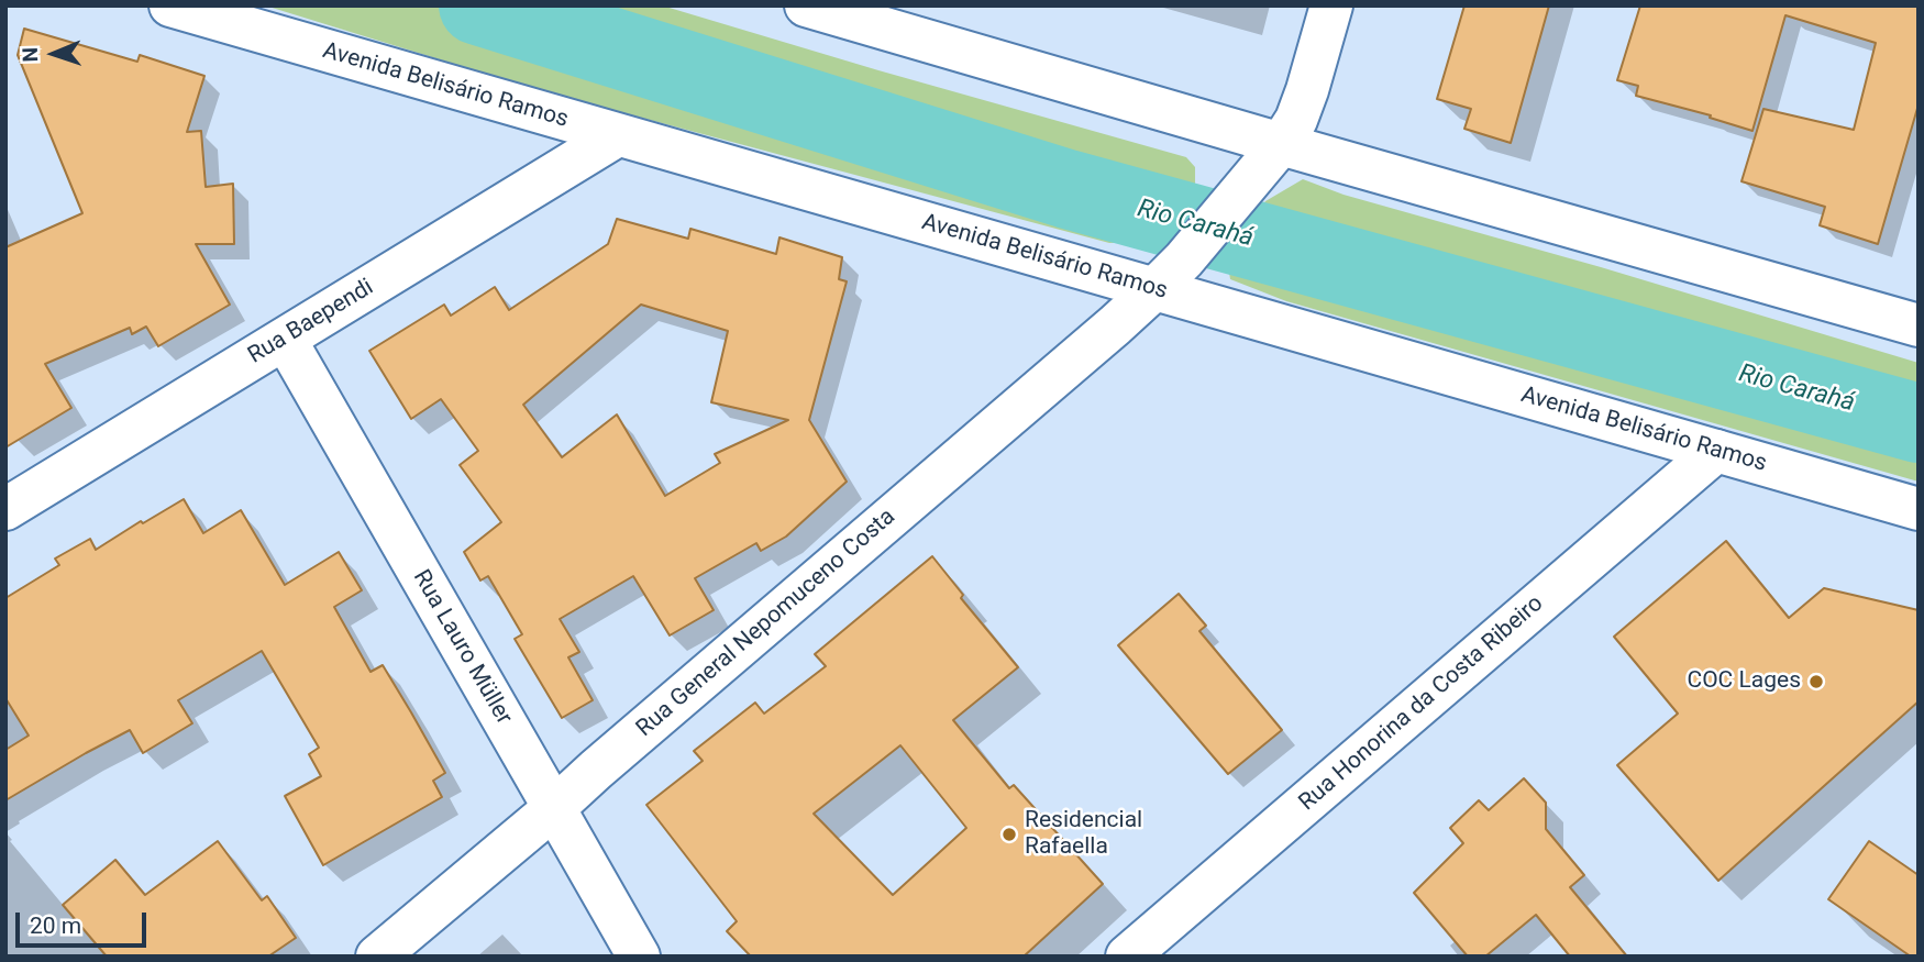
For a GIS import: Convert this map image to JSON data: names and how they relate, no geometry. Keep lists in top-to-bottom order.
{
  "streets": {
    "main road": [
      "Avenida Belisário Ramos",
      "Rua Baependi",
      "Rua General Nepomuceno Costa",
      "Rua Lauro Müller",
      "Rua Honorina da Costa Ribeiro"
    ]
  },
  "crossings": [
    ["Avenida Belisário Ramos", "Rua Baependi"],
    ["Avenida Belisário Ramos", "Rua General Nepomuceno Costa"],
    ["Avenida Belisário Ramos", "Rua Honorina da Costa Ribeiro"],
    ["Rua Baependi", "Rua Lauro Müller"],
    ["Rua General Nepomuceno Costa", "Rua Lauro Müller"]
  ],
  "water": ["Rio Carahá"],
  "places": ["COC Lages", "Residencial Rafaella"],
  "scale_bar": "20 m",
  "north": "left"
}
